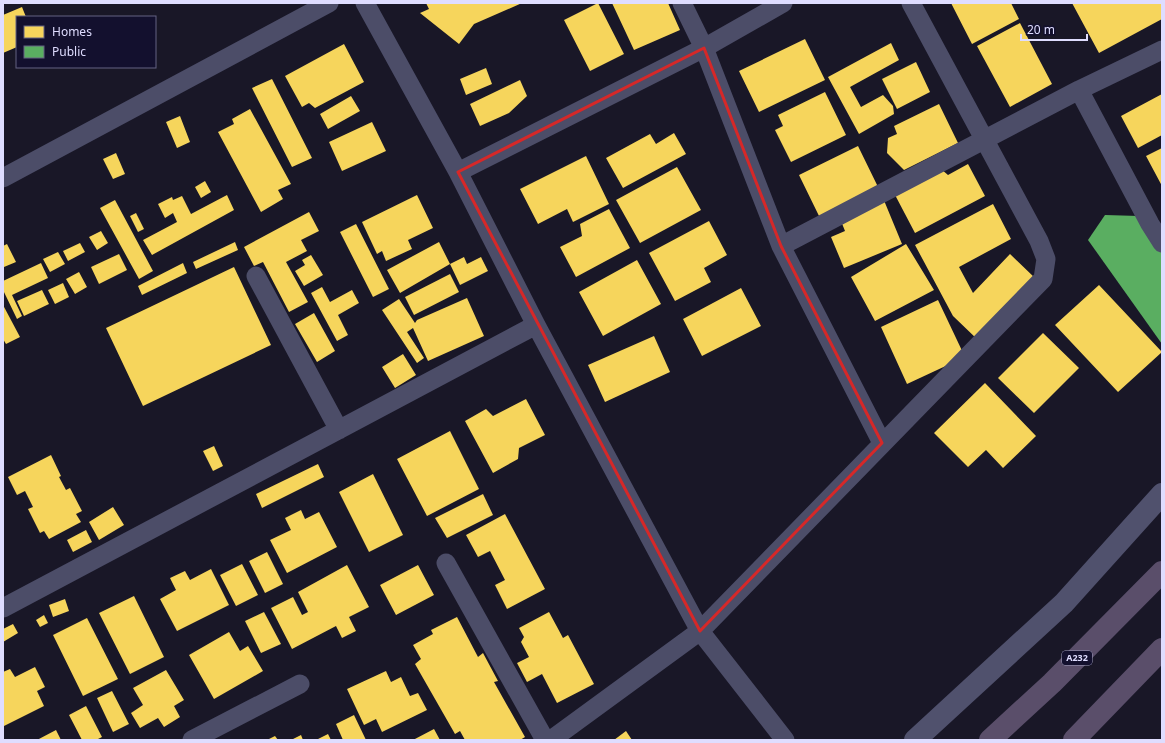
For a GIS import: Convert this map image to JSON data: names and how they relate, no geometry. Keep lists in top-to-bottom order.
{
  "streets": {
    "highway": ["A232"]
  },
  "legend": ["Homes", "Public"],
  "scale_bar": "20 m"
}
